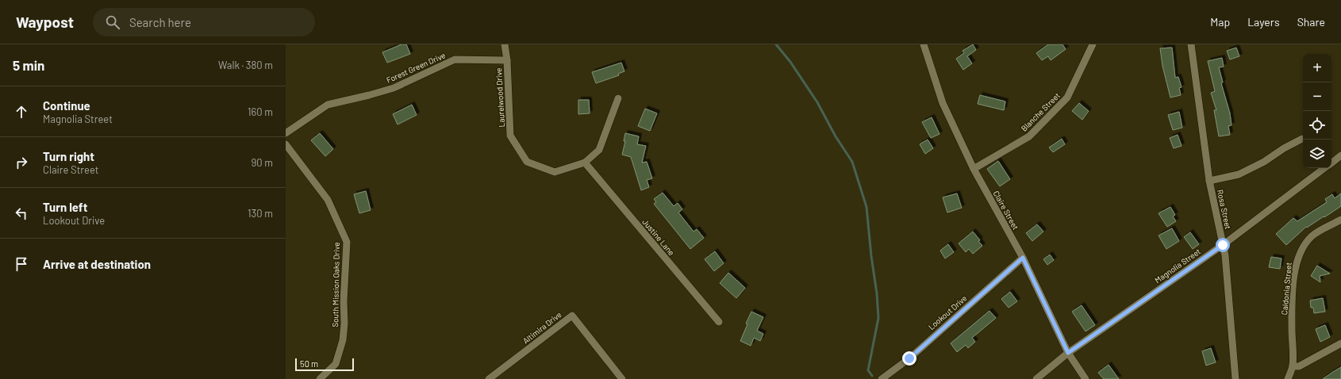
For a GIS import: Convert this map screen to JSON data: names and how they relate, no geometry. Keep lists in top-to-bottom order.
{
  "streets": {
    "street": [
      "Forest Green Drive",
      "Laurelwood Drive",
      "Blanche Street",
      "Rosa Street",
      "Claire Street",
      "Justine Lane",
      "Magnolia Street",
      "South Mission Oaks Drive",
      "Caldonia Street",
      "Lookout Drive",
      "Altimira Drive"
    ]
  },
  "crossings": [
    ["Forest Green Drive", "Laurelwood Drive"],
    ["Laurelwood Drive", "Justine Lane"],
    ["Blanche Street", "Claire Street"],
    ["Rosa Street", "Magnolia Street"],
    ["Claire Street", "Magnolia Street"],
    ["Claire Street", "Lookout Drive"]
  ],
  "scale_bar": "50 m",
  "page": {
    "header": "Waypost",
    "search": "Search here",
    "nav": ["Map", "Layers", "Share"],
    "heading": ["5 min", "Walk · 380 m"],
    "map_buttons": ["+", "−"],
    "list": [
      ["Continue", "Magnolia Street", "160 m"],
      ["Turn right", "Claire Street", "90 m"],
      ["Turn left", "Lookout Drive", "130 m"],
      "Arrive at destination"
    ],
    "scale": "50 m"
  }
}
